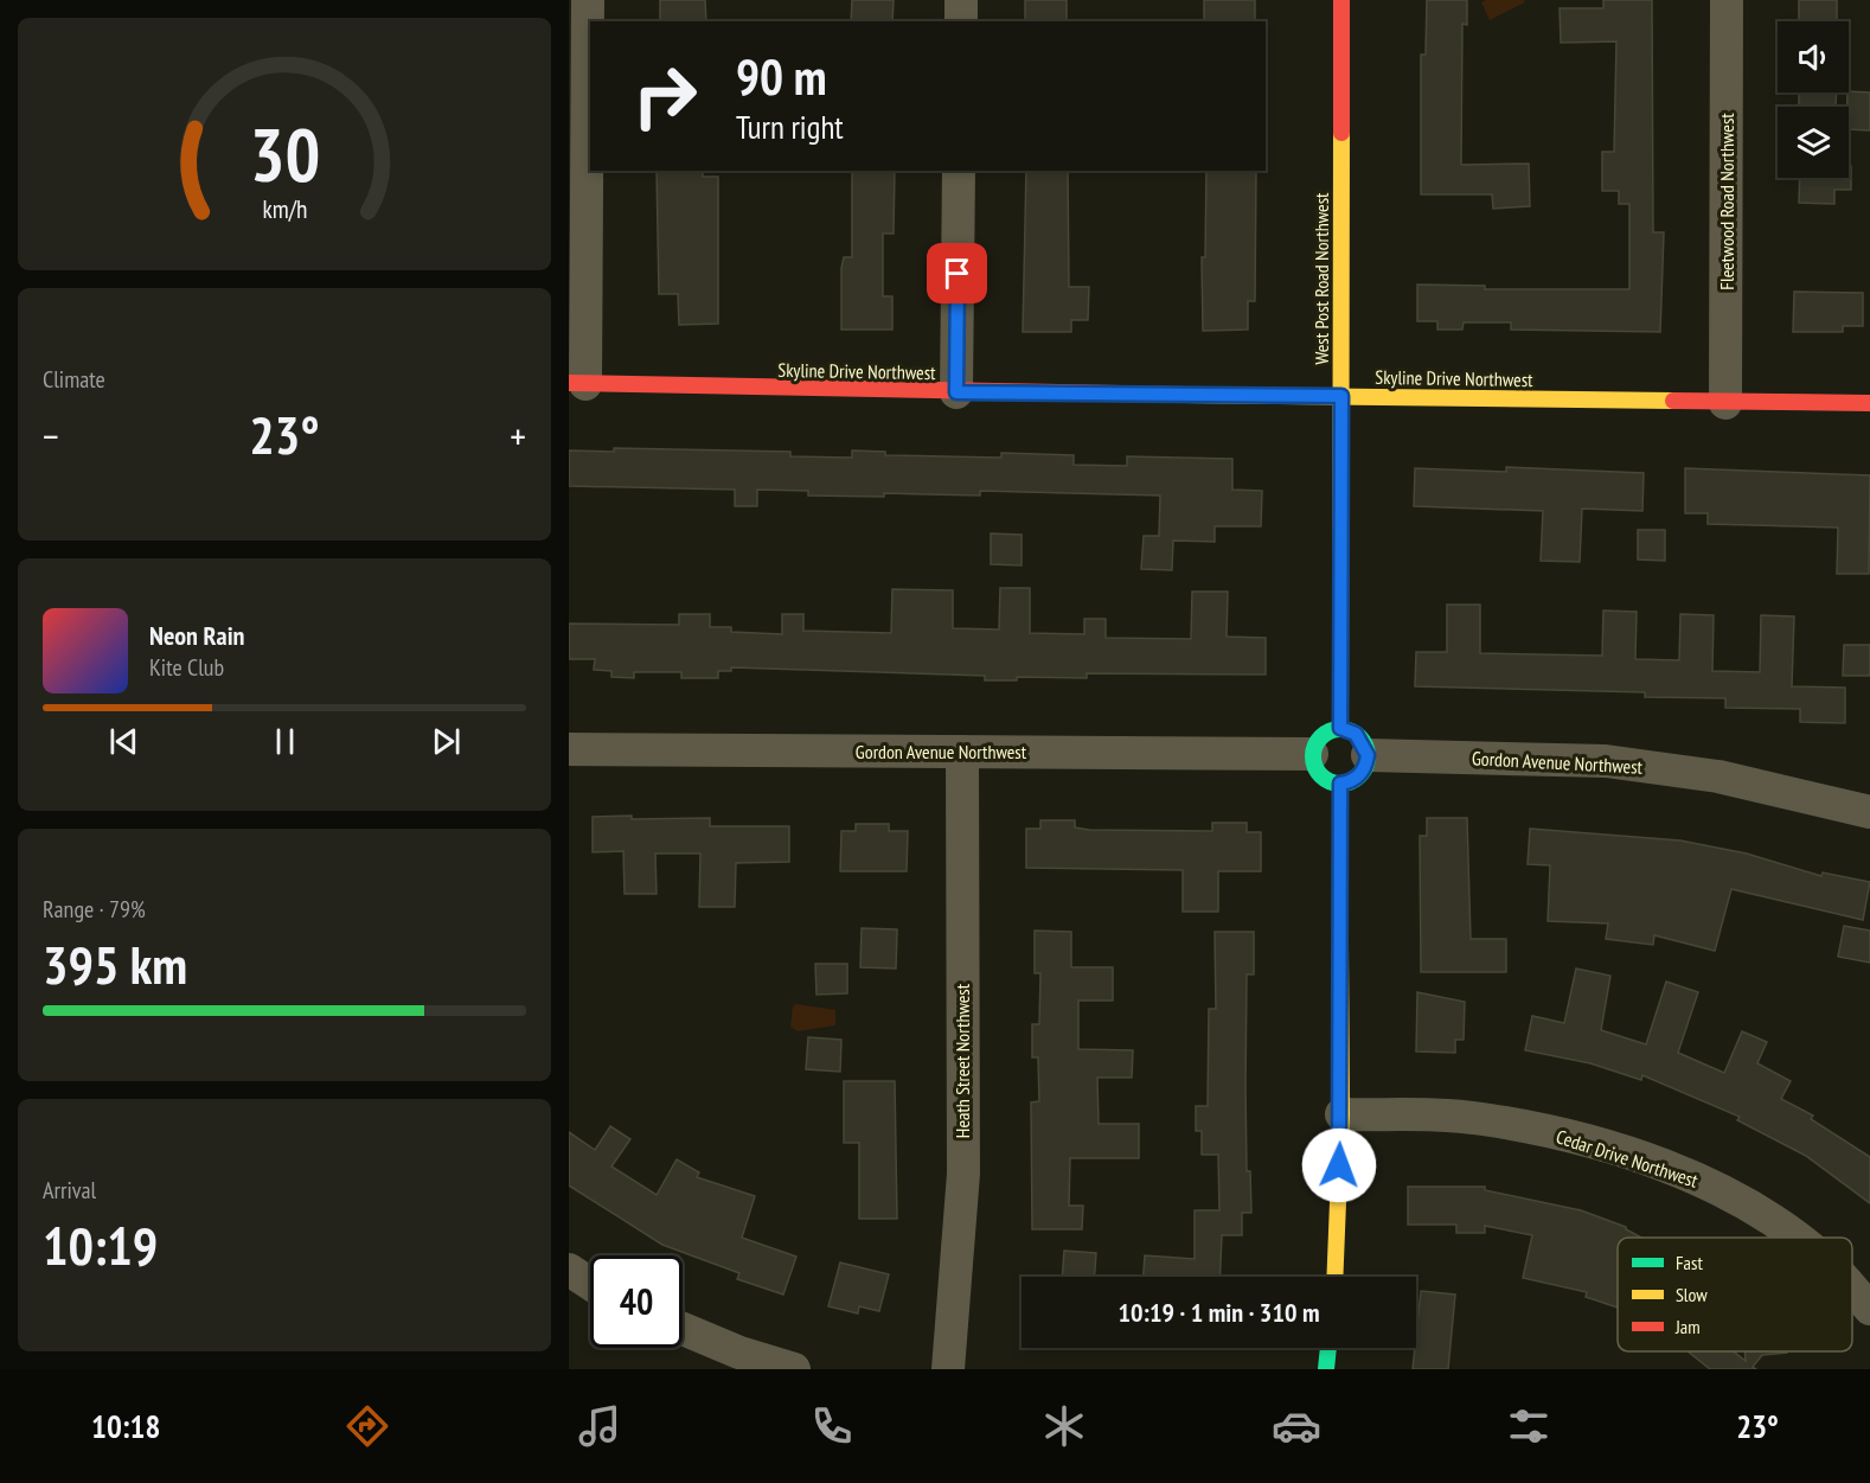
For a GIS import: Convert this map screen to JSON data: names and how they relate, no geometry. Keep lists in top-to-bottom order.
{
  "streets": {
    "street": [
      "Fleetwood Road Northwest",
      "West Post Road Northwest",
      "Skyline Drive Northwest",
      "Gordon Avenue Northwest",
      "Heath Street Northwest",
      "Cedar Drive Northwest"
    ]
  },
  "crossings": [
    ["Fleetwood Road Northwest", "Skyline Drive Northwest"],
    ["West Post Road Northwest", "Skyline Drive Northwest"],
    ["West Post Road Northwest", "Gordon Avenue Northwest"],
    ["Gordon Avenue Northwest", "Heath Street Northwest"]
  ],
  "legend": ["Fast", "Slow", "Jam"],
  "page": {
    "turn": ["90 m", "Turn right"],
    "tile": [
      "Climate",
      ["Range · 79%", "395 km"],
      ["Arrival", "10:19"]
    ],
    "heat": ["−", "23°", "+"],
    "song": ["Neon Rain", "Kite Club"],
    "limit": "40",
    "trip": "10:19 · 1 min · 310 m",
    "tabs": ["10:18", "23°"],
    "gauge": ["30", "km/h"]
  }
}
